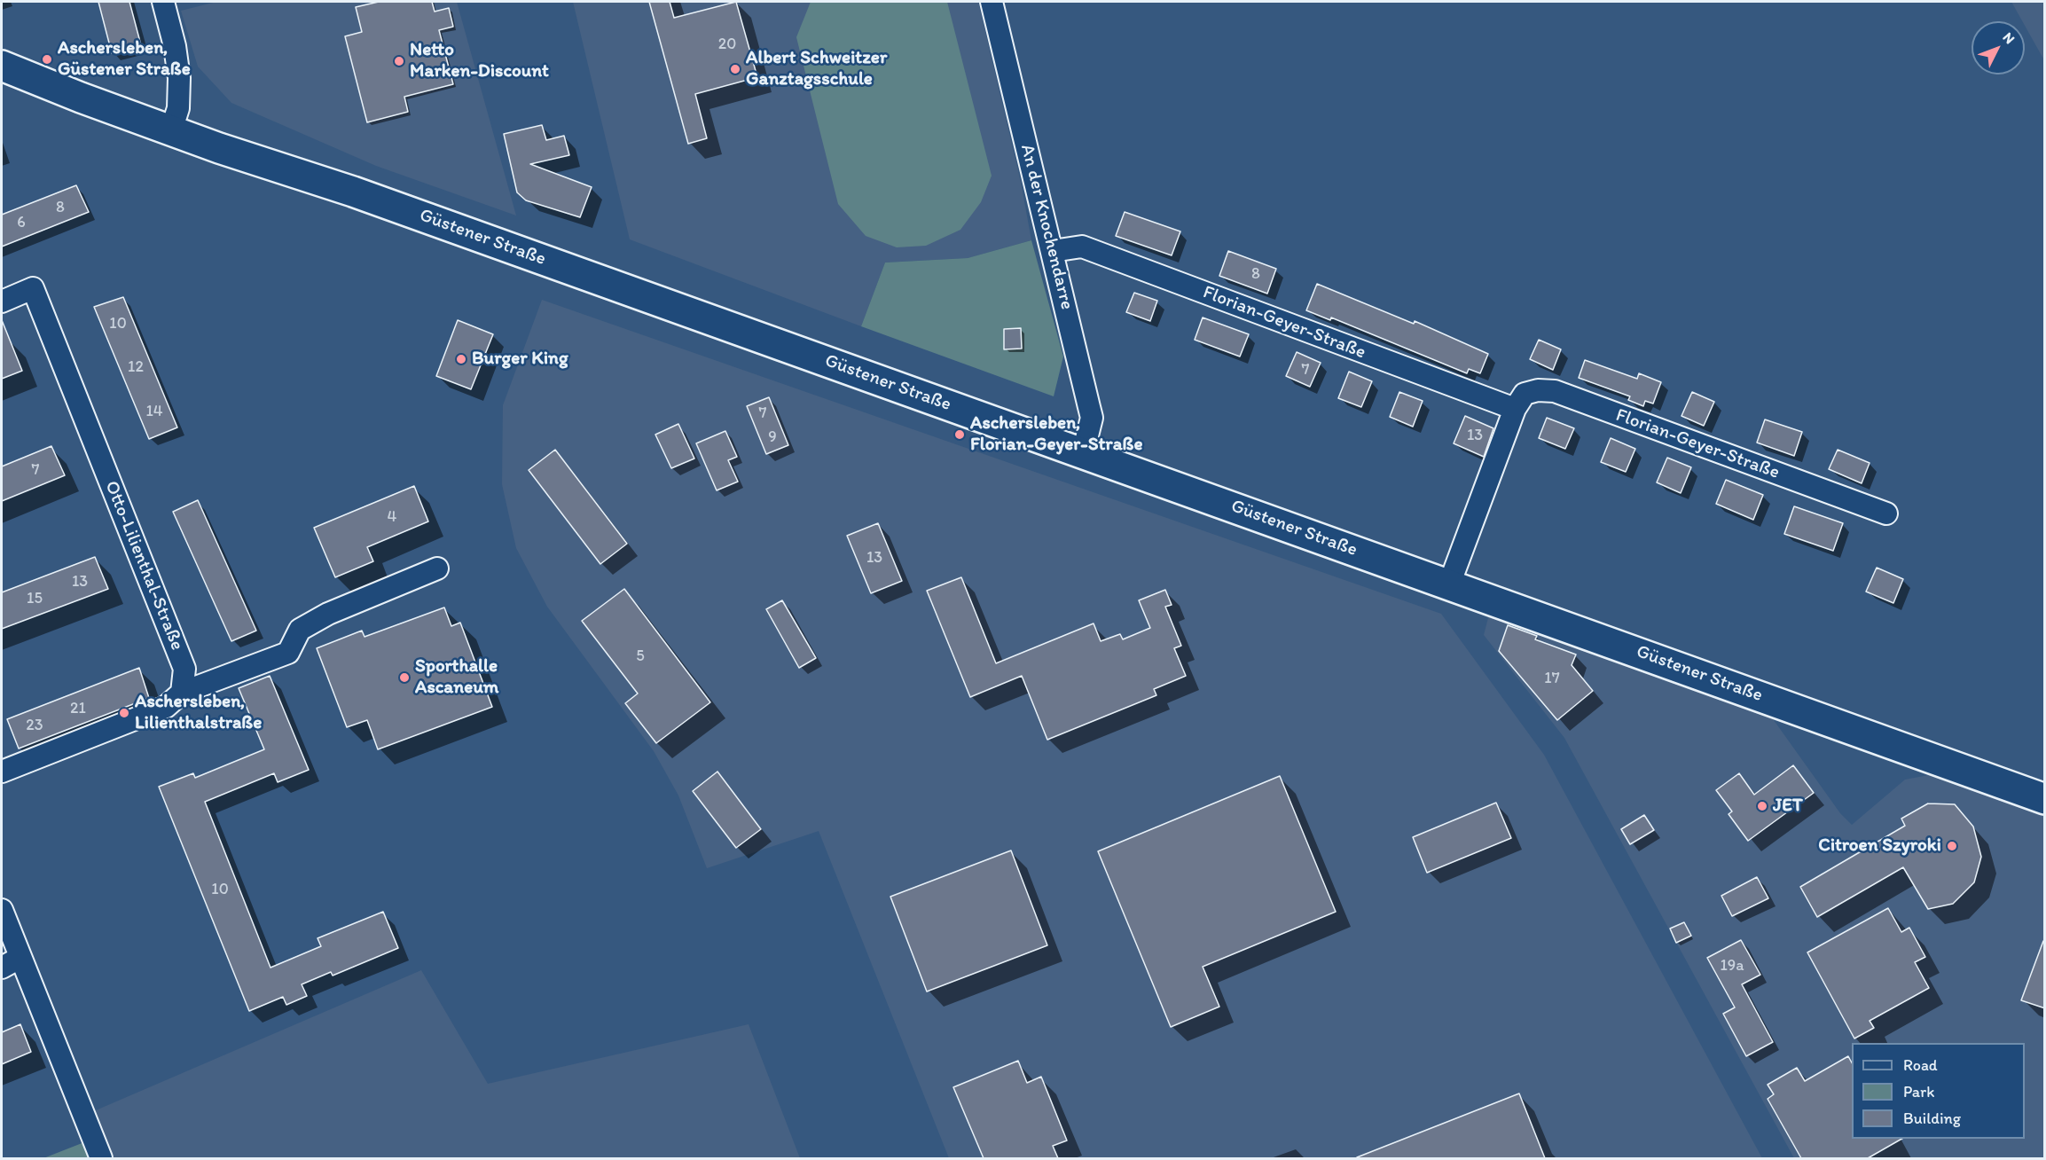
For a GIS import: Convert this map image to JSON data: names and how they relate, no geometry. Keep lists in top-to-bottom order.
{
  "streets": {
    "main road": ["Güstener Straße"],
    "street": ["An der Knochendarre", "Florian-Geyer-Straße", "Otto-Lilienthal-Straße"]
  },
  "crossings": [
    ["An der Knochendarre", "Güstener Straße"],
    ["An der Knochendarre", "Florian-Geyer-Straße"],
    ["Güstener Straße", "Florian-Geyer-Straße"]
  ],
  "places": [
    "Aschersleben, Güstener Straße",
    "Netto Marken-Discount",
    "Albert Schweitzer Ganztagsschule",
    "Burger King",
    "Aschersleben, Florian-Geyer-Straße",
    "Sporthalle Ascaneum",
    "Aschersleben, Lilienthalstraße",
    "JET",
    "Citroen Szyroki"
  ],
  "house_numbers": [
    "20",
    "8",
    "6",
    "8",
    "10",
    "12",
    "7",
    "14",
    "7",
    "13",
    "9",
    "7",
    "4",
    "13",
    "13",
    "15",
    "5",
    "17",
    "21",
    "23",
    "10",
    "19a"
  ],
  "legend": ["Road", "Park", "Building"],
  "north": "top right"
}
